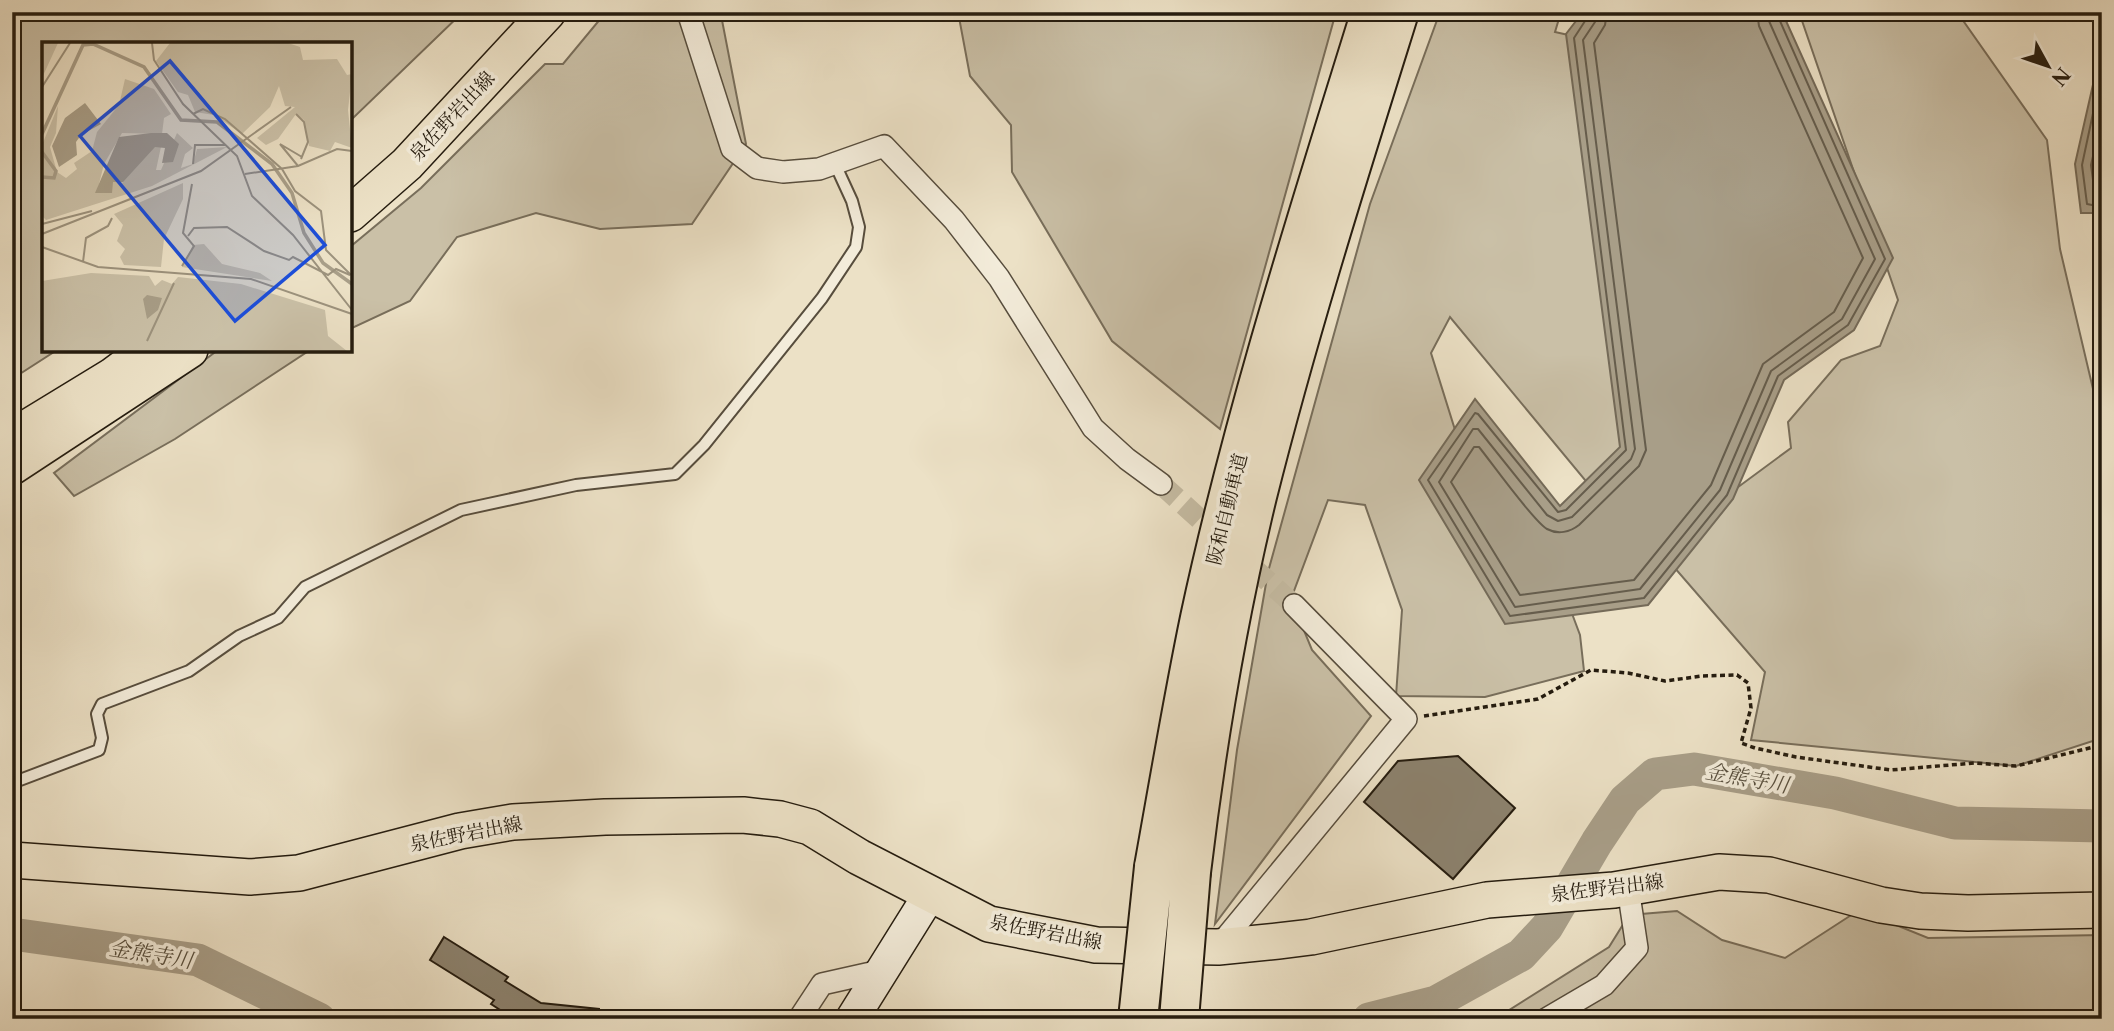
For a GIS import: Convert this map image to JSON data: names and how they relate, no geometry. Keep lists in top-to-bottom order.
{
  "streets": {
    "highway": ["阪和自動車道"],
    "main road": ["泉佐野岩出線"]
  },
  "water": ["金熊寺川"],
  "north": "bottom right"
}
